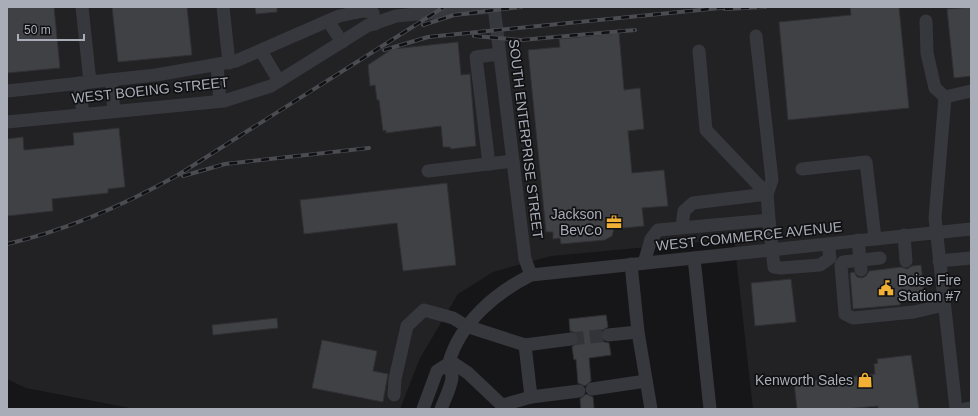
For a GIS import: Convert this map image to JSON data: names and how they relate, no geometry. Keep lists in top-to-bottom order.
{
  "streets": {
    "street": ["WEST BOEING STREET", "SOUTH ENTERPRISE STREET", "WEST COMMERCE AVENUE"]
  },
  "crossings": [
    ["WEST BOEING STREET", "SOUTH ENTERPRISE STREET"],
    ["SOUTH ENTERPRISE STREET", "WEST COMMERCE AVENUE"]
  ],
  "places": {
    "office": ["Jackson BevCo"],
    "public building": ["Boise Fire Station #7"],
    "shop": ["Kenworth Sales"]
  },
  "scale_bar": "50 m"
}
